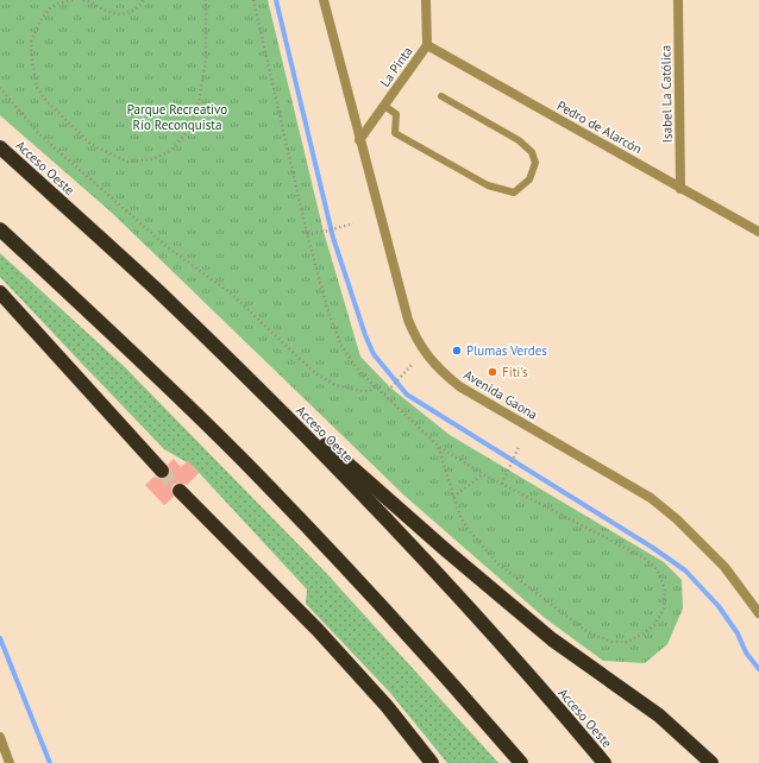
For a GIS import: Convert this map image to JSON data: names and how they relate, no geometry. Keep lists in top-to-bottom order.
{
  "streets": {
    "highway": ["Acceso Oeste"],
    "street": [
      "La Pinta",
      "Isabel La Católica",
      "Pedro de Alarcón",
      "Avenida Gaona"
    ]
  },
  "crossings": [
    ["La Pinta", "Pedro de Alarcón"],
    ["La Pinta", "Avenida Gaona"],
    ["Isabel La Católica", "Pedro de Alarcón"]
  ],
  "parks": ["Parque Recreativo Río Reconquista"],
  "places": ["Plumas Verdes", "Fiti's"]
}
